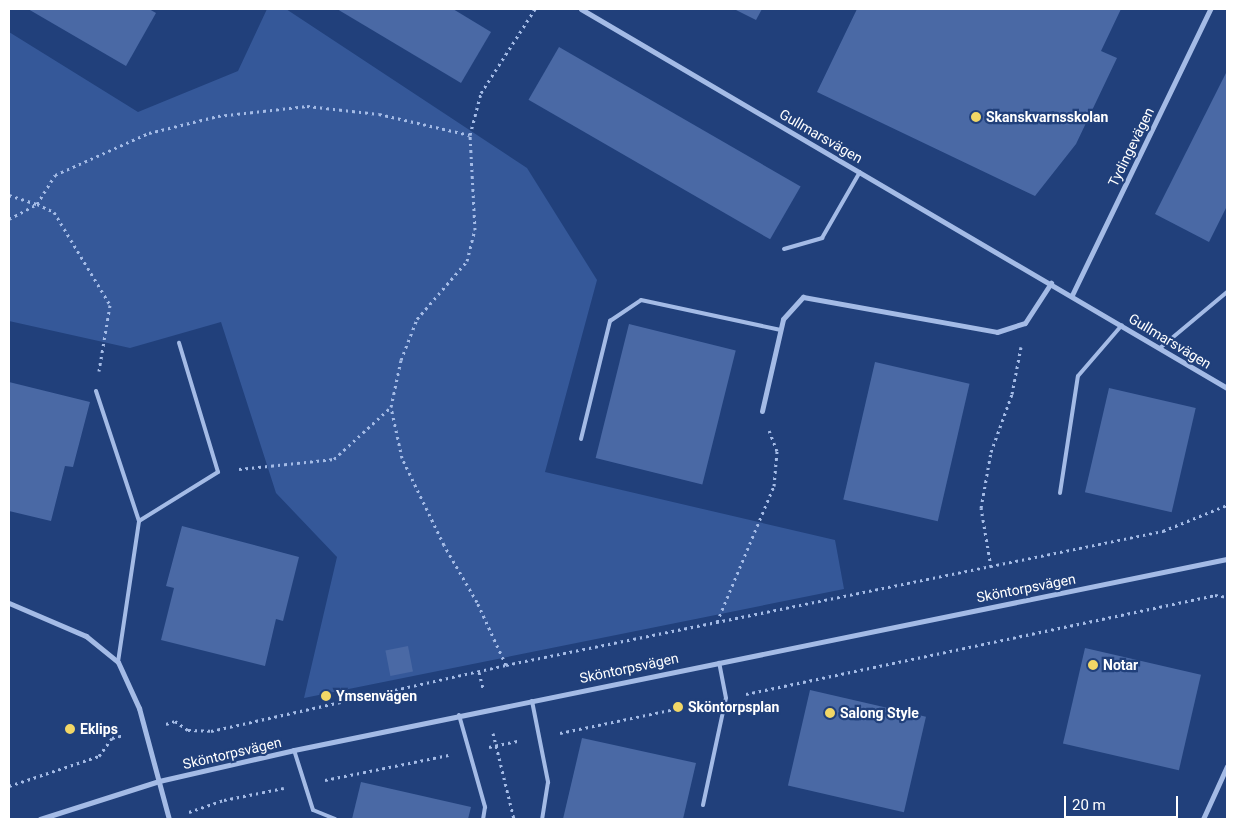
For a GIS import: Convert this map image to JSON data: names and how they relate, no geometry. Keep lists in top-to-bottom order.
{
  "streets": {
    "street": ["Gullmarsvägen", "Tydingevägen", "Sköntorpsvägen"]
  },
  "crossings": [
    ["Gullmarsvägen", "Tydingevägen"]
  ],
  "places": [
    "Skanskvarnsskolan",
    "Notar",
    "Ymsenvägen",
    "Sköntorpsplan",
    "Salong Style",
    "Eklips"
  ],
  "scale_bar": "20 m"
}
